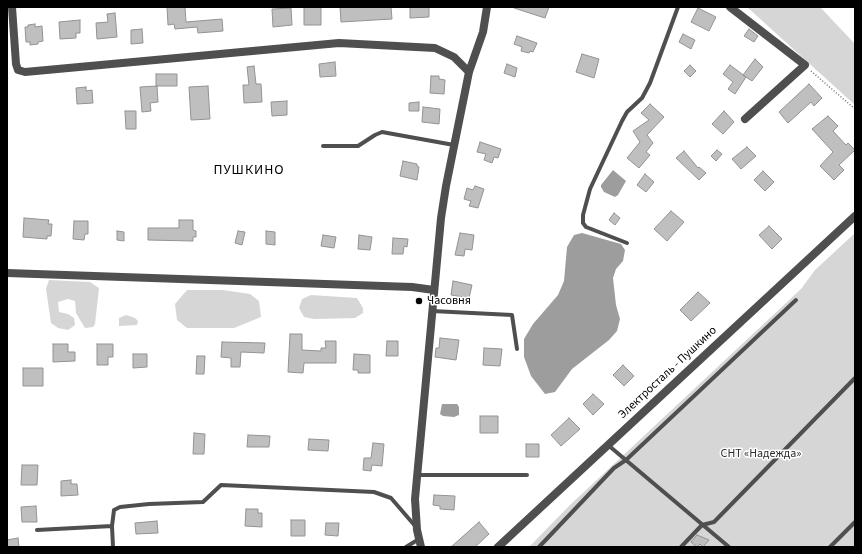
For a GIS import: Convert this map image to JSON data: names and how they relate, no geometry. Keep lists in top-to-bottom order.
{
  "streets": {
    "street": ["Электросталь - Пушкино"]
  },
  "districts": ["ПУШКИНО"],
  "parks": ["СНТ «Надежда»"],
  "places": ["Часовня"]
}
